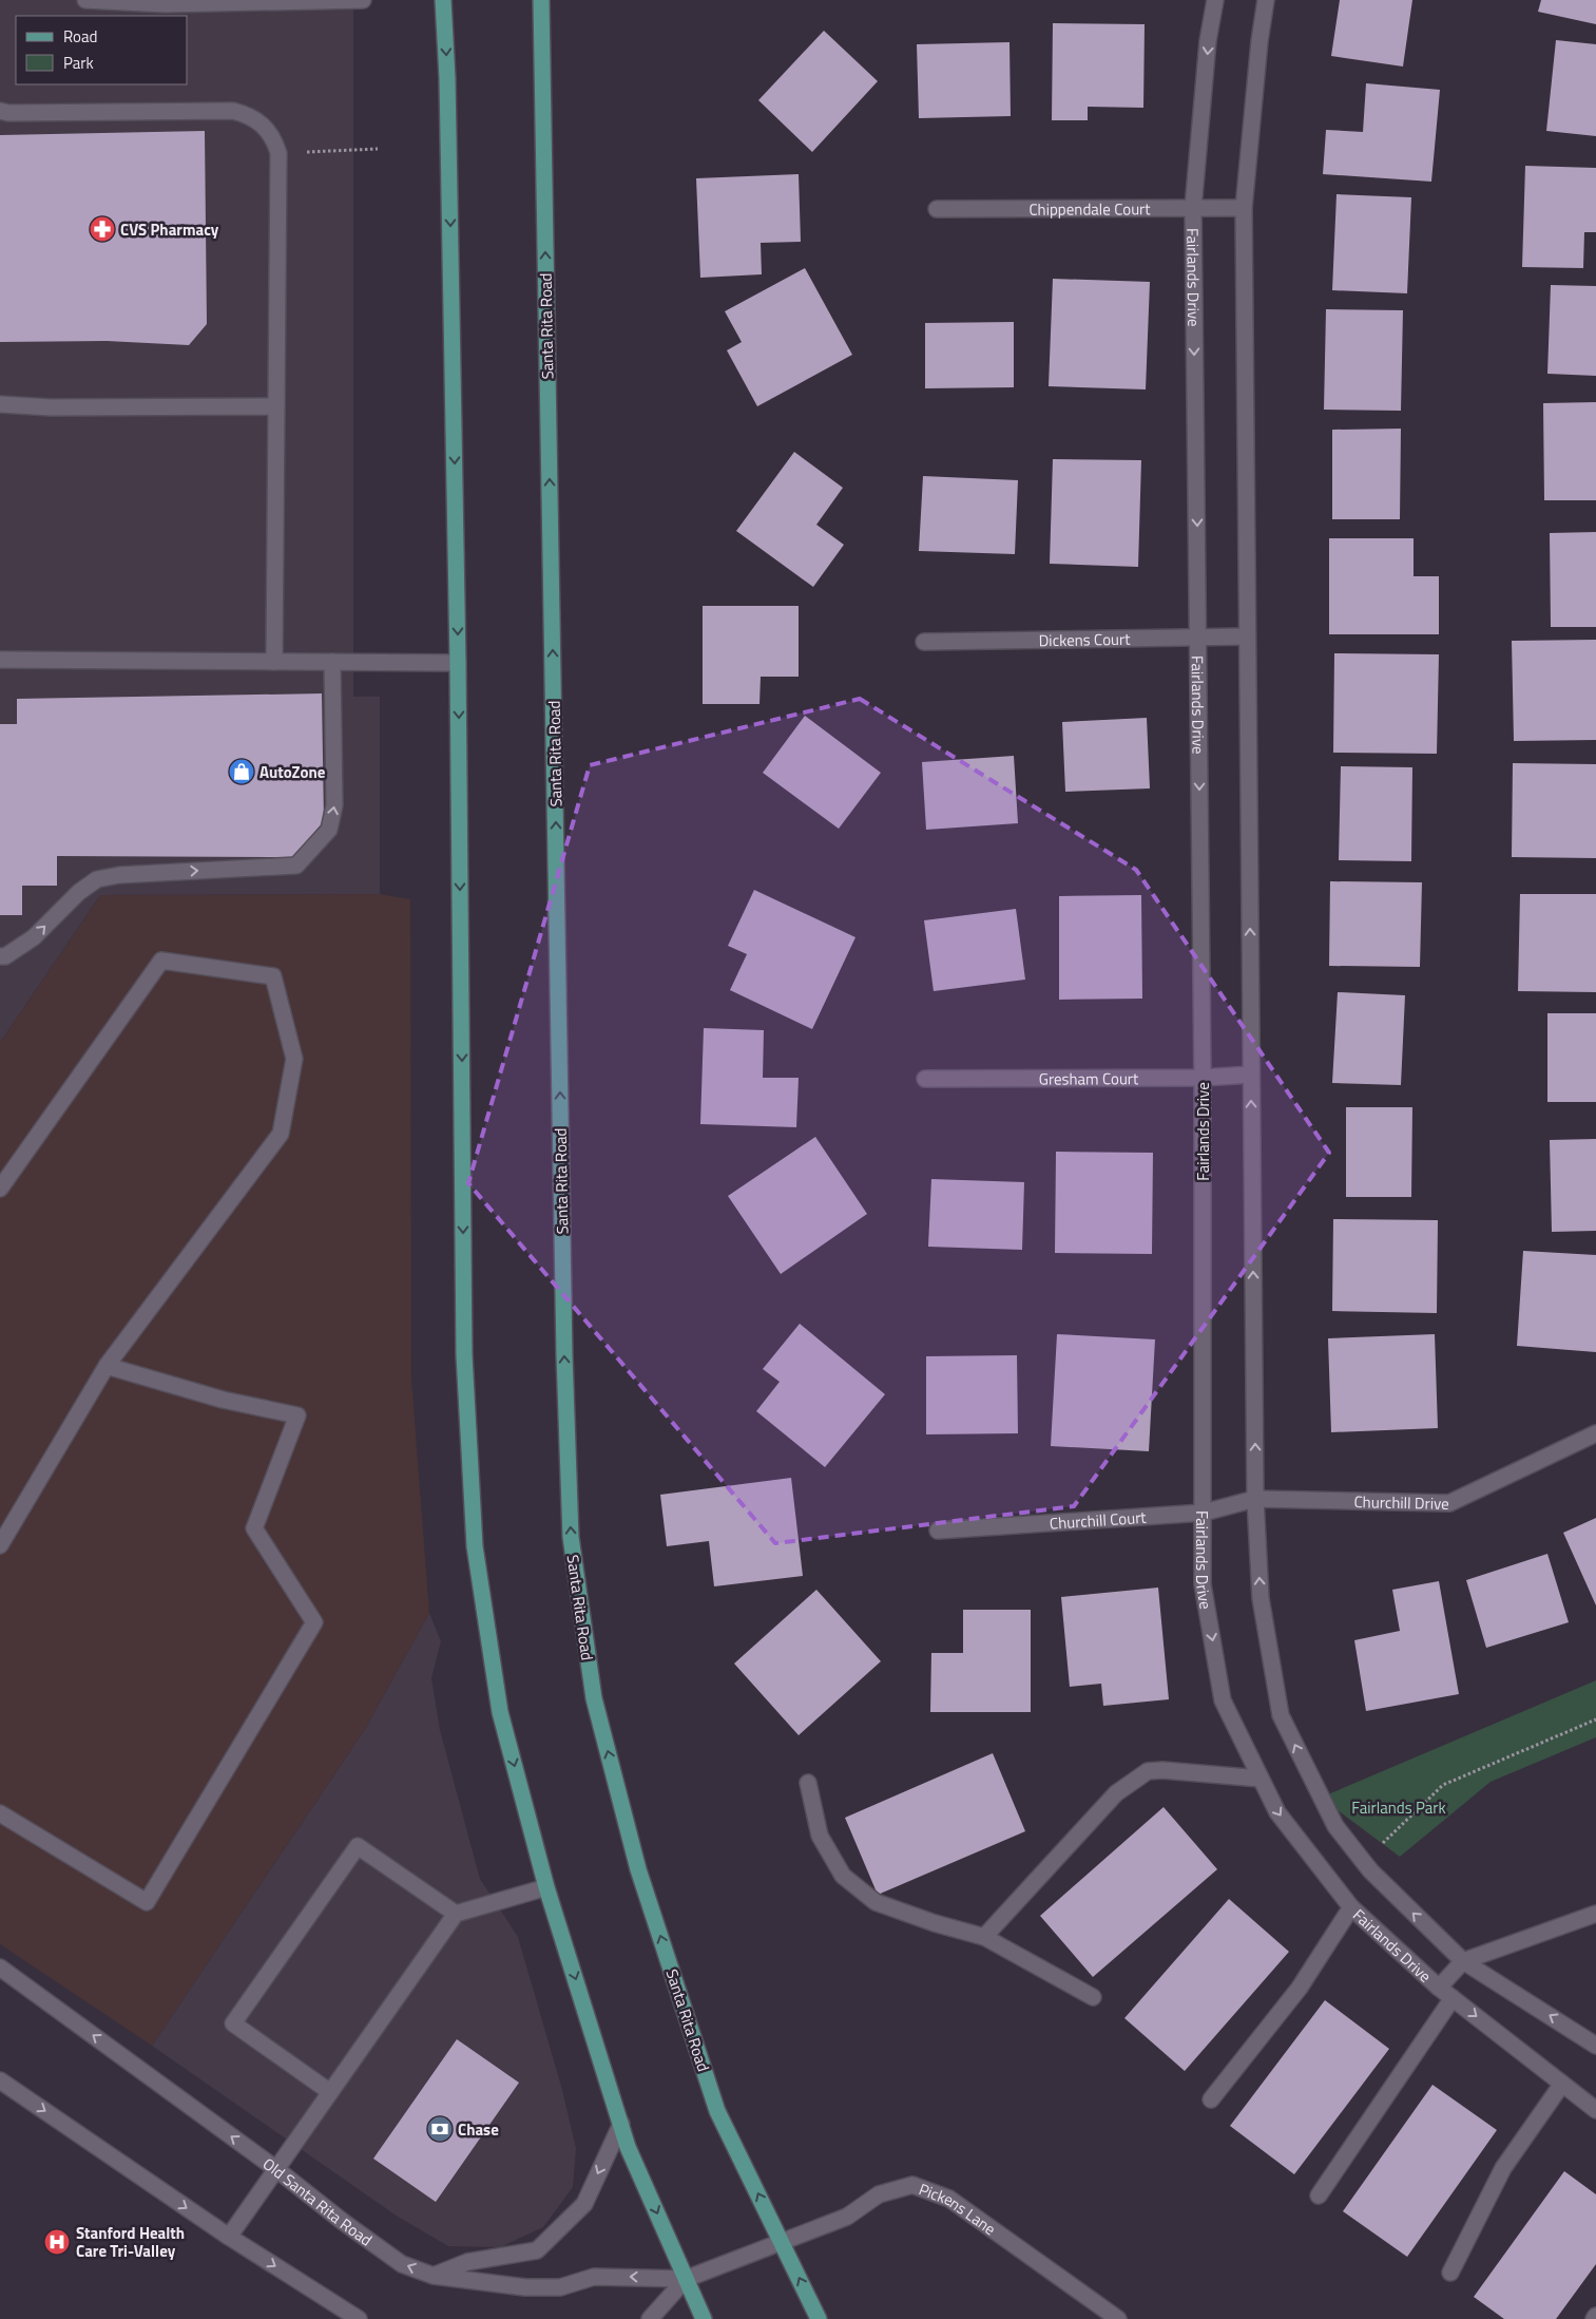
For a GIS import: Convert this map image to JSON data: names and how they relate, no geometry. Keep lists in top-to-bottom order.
{
  "streets": {
    "main road": ["Santa Rita Road"],
    "street": [
      "Chippendale Court",
      "Fairlands Drive",
      "Dickens Court",
      "Gresham Court",
      "Churchill Drive",
      "Churchill Court",
      "Old Santa Rita Road",
      "Pickens Lane"
    ]
  },
  "crossings": [
    ["Chippendale Court", "Fairlands Drive"],
    ["Fairlands Drive", "Dickens Court"],
    ["Fairlands Drive", "Gresham Court"],
    ["Fairlands Drive", "Churchill Court"],
    ["Santa Rita Road", "Old Santa Rita Road"],
    ["Santa Rita Road", "Pickens Lane"],
    ["Churchill Drive", "Churchill Court"],
    ["Old Santa Rita Road", "Pickens Lane"]
  ],
  "parks": ["Fairlands Park"],
  "places": {
    "pharmacy": ["CVS Pharmacy"],
    "shop": ["AutoZone"],
    "bank": ["Chase"],
    "hospital": ["Stanford Health Care Tri-Valley"]
  },
  "legend": ["Road", "Park"]
}
